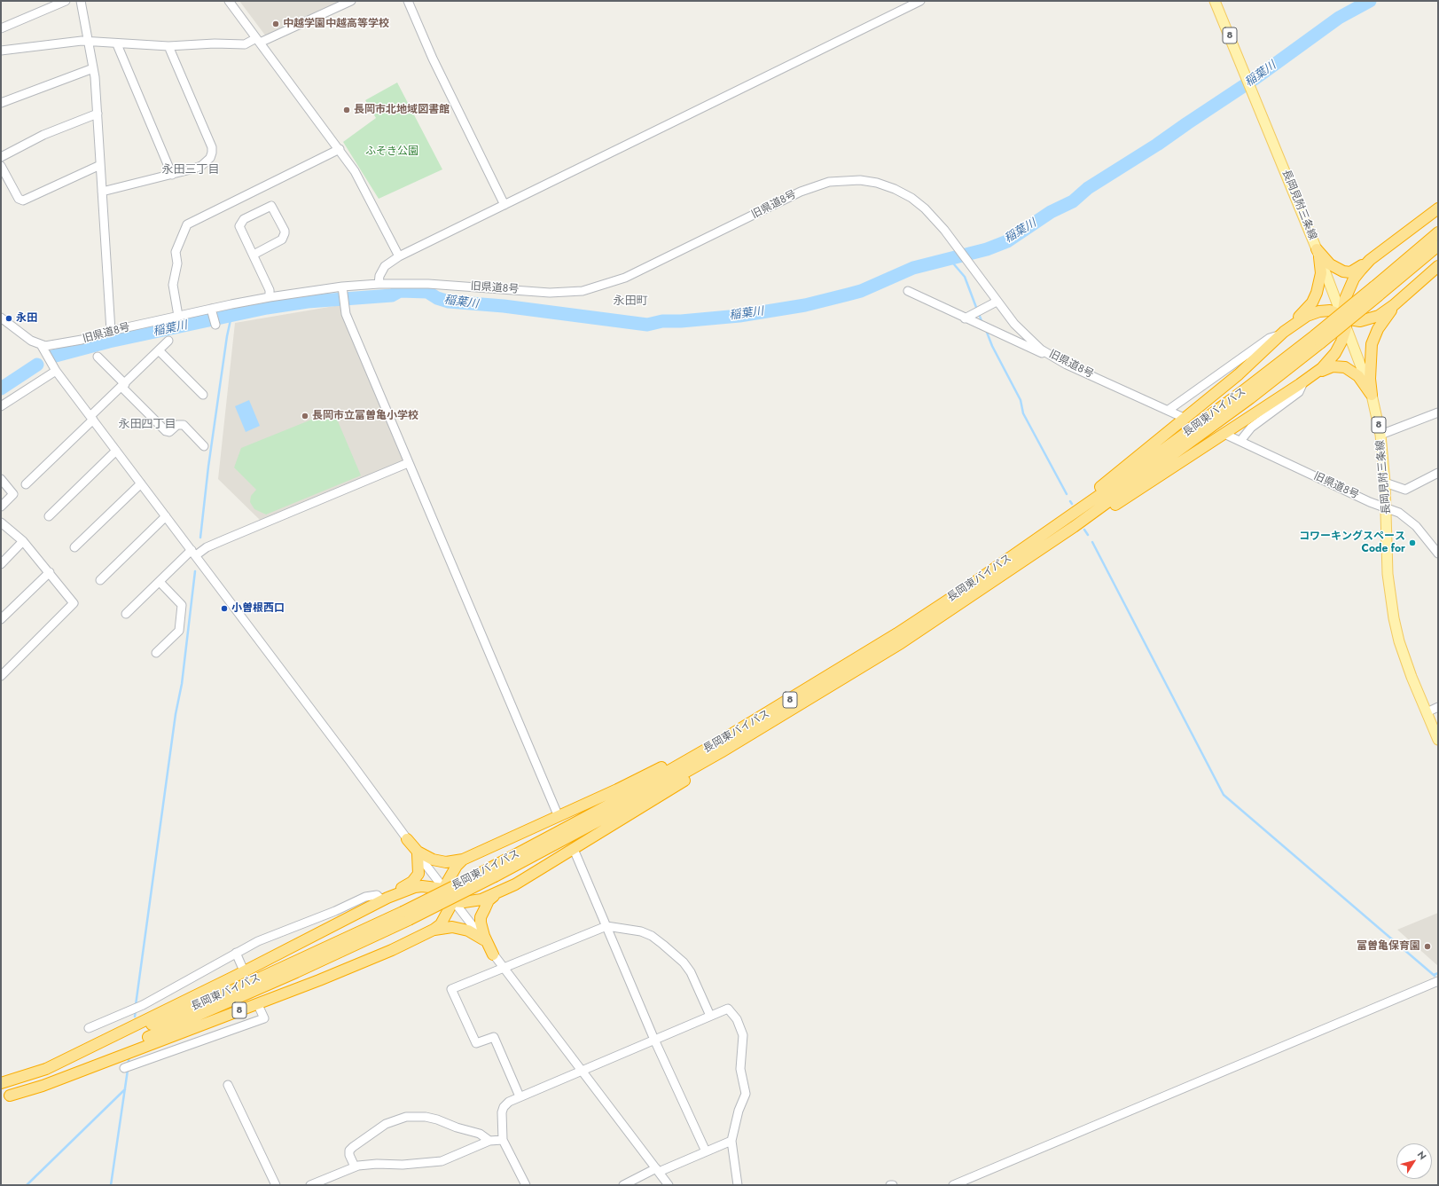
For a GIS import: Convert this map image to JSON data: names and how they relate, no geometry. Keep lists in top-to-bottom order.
{
  "streets": {
    "highway": ["8", "長岡東バイパス"],
    "main road": ["長岡見附三条線"],
    "street": ["旧県道8号"]
  },
  "crossings": [
    ["8", "長岡東バイパス"],
    ["旧県道8号", "長岡見附三条線"]
  ],
  "districts": ["永田三丁目", "永田町", "永田四丁目"],
  "water": ["稲葉川"],
  "parks": ["ふそき公園"],
  "places": [
    "中越学園中越高等学校",
    "長岡市北地域図書館",
    "永田",
    "長岡市立富曽亀小学校",
    "コワーキングスペース Code for",
    "小曽根西口",
    "富曽亀保育園"
  ],
  "north": "top right"
}
